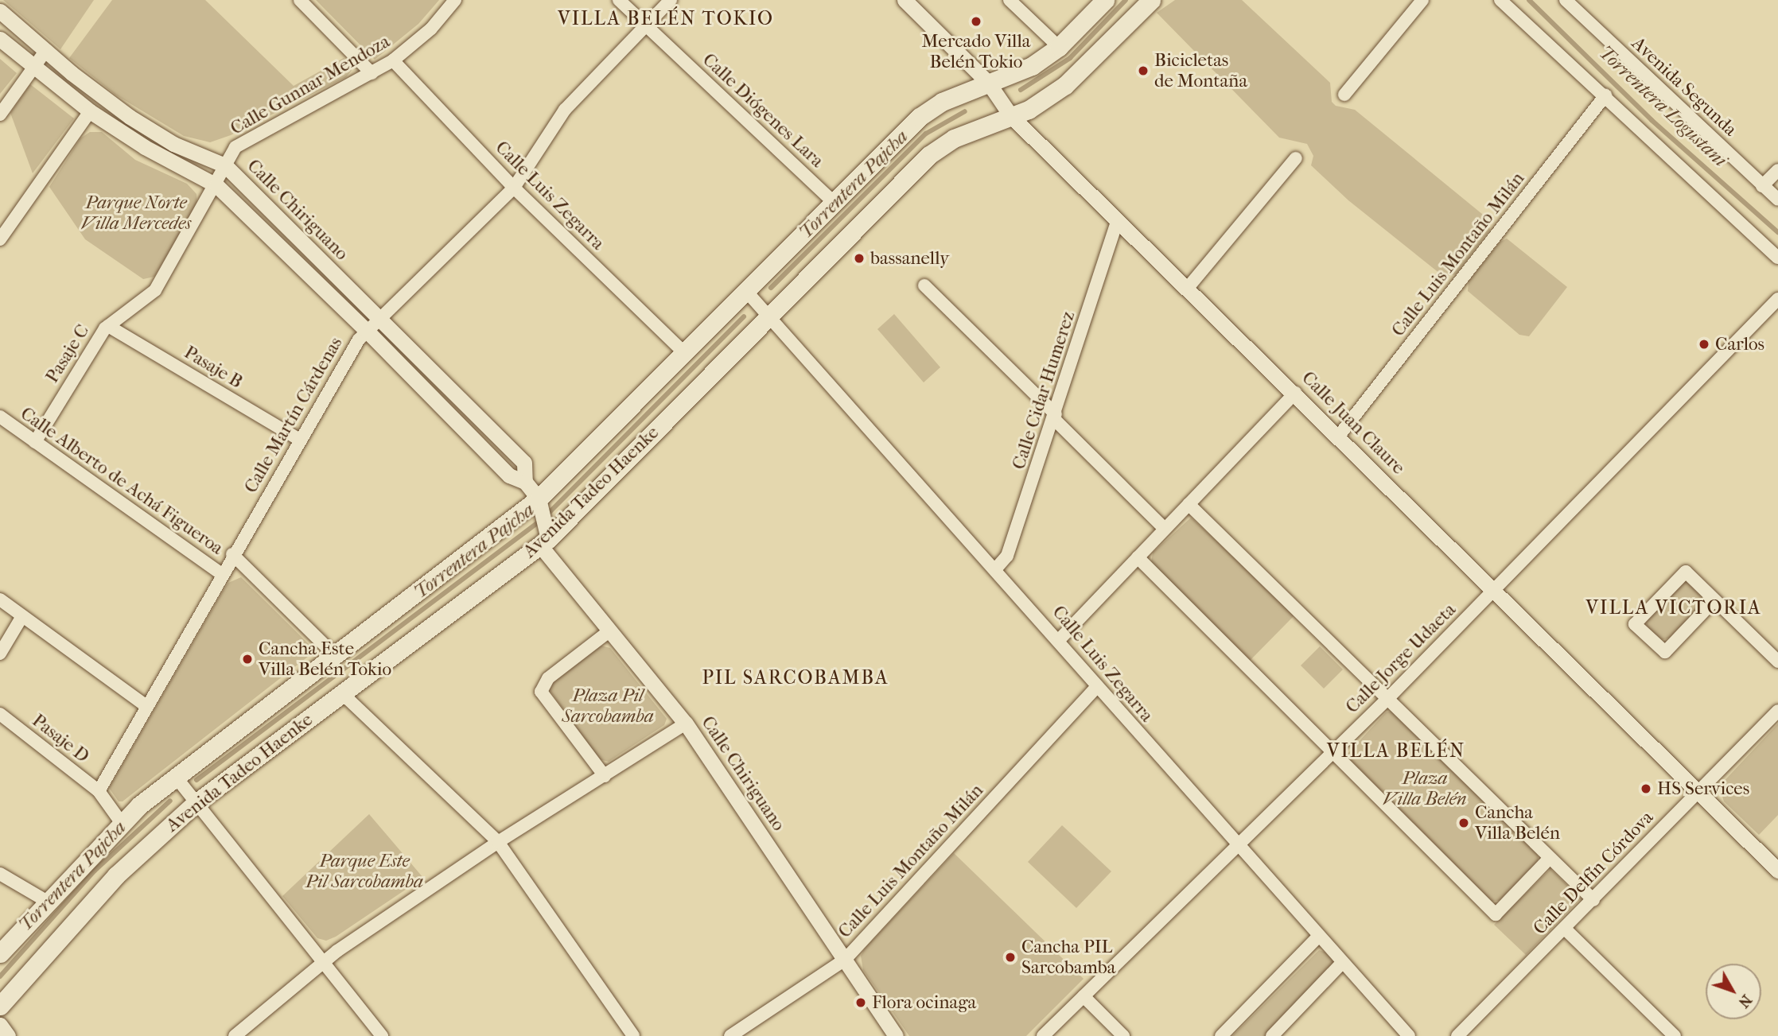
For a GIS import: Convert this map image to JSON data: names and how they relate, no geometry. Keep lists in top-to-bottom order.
{
  "streets": {
    "main road": ["Avenida Tadeo Haenke"],
    "street": [
      "Calle Gunnar Mendoza",
      "Avenida Segunda",
      "Calle Diógenes Lara",
      "Calle Luis Zegarra",
      "Calle Chiriguano",
      "Calle Luis Montaño Milán",
      "Pasaje C",
      "Pasaje B",
      "Calle Cidar Humerez",
      "Calle Martín Cárdenas",
      "Calle Juan Claure",
      "Calle Alberto de Achá Figueroa",
      "Calle Jorge Udaeta",
      "Pasaje D",
      "Calle Delfín Córdova"
    ]
  },
  "crossings": [
    ["Calle Gunnar Mendoza", "Calle Luis Zegarra"],
    ["Calle Gunnar Mendoza", "Calle Chiriguano"],
    ["Calle Gunnar Mendoza", "Pasaje C"],
    ["Calle Diógenes Lara", "Calle Martín Cárdenas"],
    ["Calle Diógenes Lara", "Avenida Tadeo Haenke"],
    ["Calle Luis Zegarra", "Calle Luis Montaño Milán"],
    ["Calle Luis Zegarra", "Calle Cidar Humerez"],
    ["Calle Luis Zegarra", "Calle Martín Cárdenas"],
    ["Calle Luis Zegarra", "Avenida Tadeo Haenke"],
    ["Calle Luis Zegarra", "Calle Jorge Udaeta"],
    ["Calle Chiriguano", "Calle Luis Montaño Milán"],
    ["Calle Chiriguano", "Pasaje C"],
    ["Calle Chiriguano", "Calle Martín Cárdenas"],
    ["Calle Chiriguano", "Avenida Tadeo Haenke"],
    ["Calle Luis Montaño Milán", "Calle Juan Claure"],
    ["Pasaje C", "Pasaje B"],
    ["Pasaje C", "Calle Alberto de Achá Figueroa"],
    ["Pasaje B", "Calle Martín Cárdenas"],
    ["Calle Cidar Humerez", "Calle Juan Claure"],
    ["Calle Martín Cárdenas", "Calle Alberto de Achá Figueroa"],
    ["Calle Martín Cárdenas", "Pasaje D"],
    ["Calle Juan Claure", "Avenida Tadeo Haenke"],
    ["Calle Juan Claure", "Calle Jorge Udaeta"],
    ["Calle Juan Claure", "Calle Delfín Córdova"],
    ["Calle Alberto de Achá Figueroa", "Avenida Tadeo Haenke"]
  ],
  "districts": [
    "VILLA BELÉN TOKIO",
    "VILLA VICTORIA",
    "PIL SARCOBAMBA",
    "VILLA BELÉN"
  ],
  "water": ["Torrentera Logustani", "Torrentera Pajcha"],
  "parks": [
    "Parque Norte Villa Mercedes",
    "Plaza Pil Sarcobamba",
    "Plaza Villa Belén",
    "Parque Este Pil Sarcobamba"
  ],
  "places": [
    "Mercado Villa Belén Tokio",
    "Bicicletas de Montaña",
    "bassanelly",
    "Carlos",
    "Cancha Este Villa Belén Tokio",
    "HS Services",
    "Cancha Villa Belén",
    "Cancha PIL Sarcobamba",
    "Flora ocinaga"
  ],
  "north": "bottom right"
}
